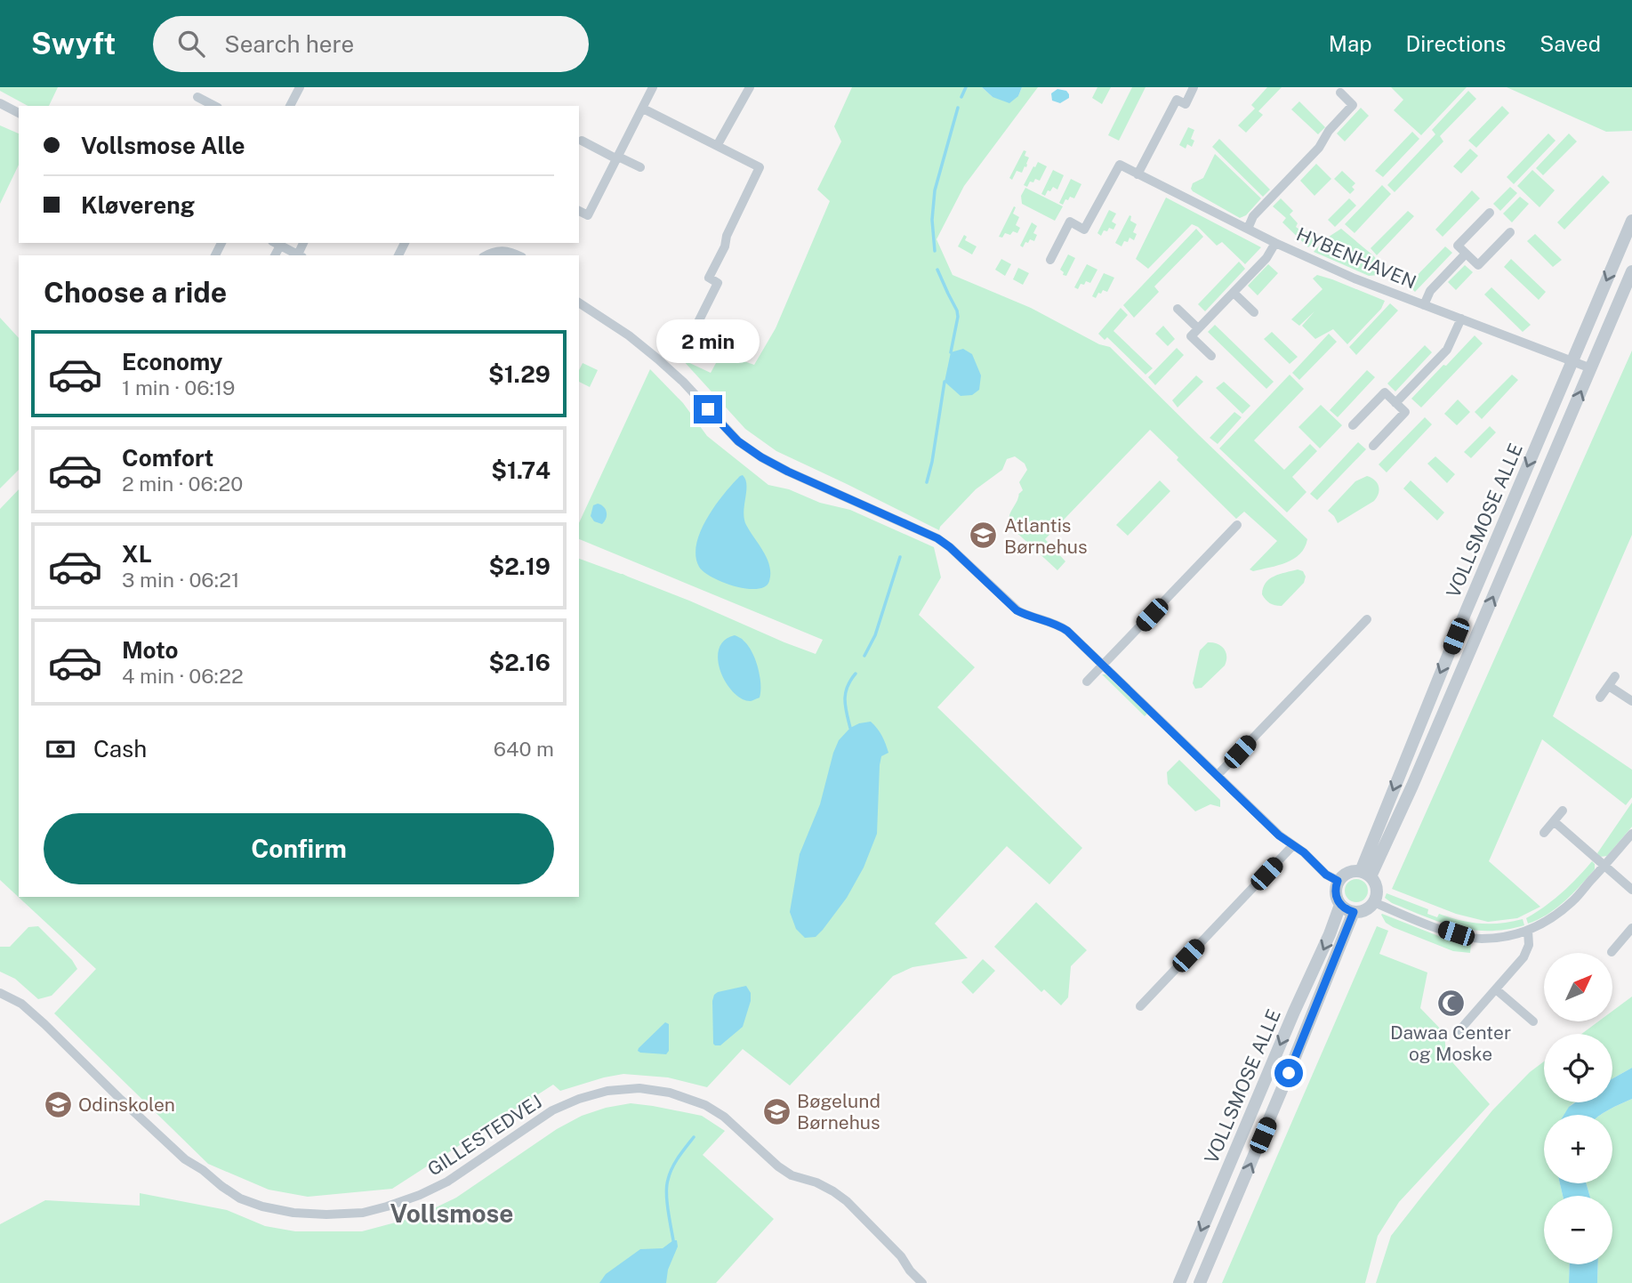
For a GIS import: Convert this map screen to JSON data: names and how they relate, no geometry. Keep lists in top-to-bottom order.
{
  "streets": {
    "street": ["HYBENHAVEN", "VOLLSMOSE ALLE", "GILLESTEDVEJ"]
  },
  "crossings": [
    ["HYBENHAVEN", "VOLLSMOSE ALLE"]
  ],
  "districts": ["Vollsmose"],
  "places": {
    "school or university": ["Atlantis Børnehus", "Odinskolen", "Bøgelund Børnehus"],
    "mosque": ["Dawaa Center og Moske"]
  },
  "north": "top right",
  "page": {
    "header": "Swyft",
    "search": "Search here",
    "nav": ["Map", "Directions", "Saved"],
    "banner": ["Vollsmose Alle", "Kløvereng"],
    "heading": "Choose a ride",
    "bubble": "2 min",
    "list": [
      {
        "name": "Economy",
        "note": "1 min · 06:19",
        "value": "$1.29"
      },
      {
        "name": "Comfort",
        "note": "2 min · 06:20",
        "value": "$1.74"
      },
      {
        "name": "XL",
        "note": "3 min · 06:21",
        "value": "$2.19"
      },
      {
        "name": "Moto",
        "note": "4 min · 06:22",
        "value": "$2.16"
      }
    ],
    "pay": ["Cash", "640 m"],
    "buttons": "Confirm",
    "map_buttons": ["+", "−"]
  }
}
